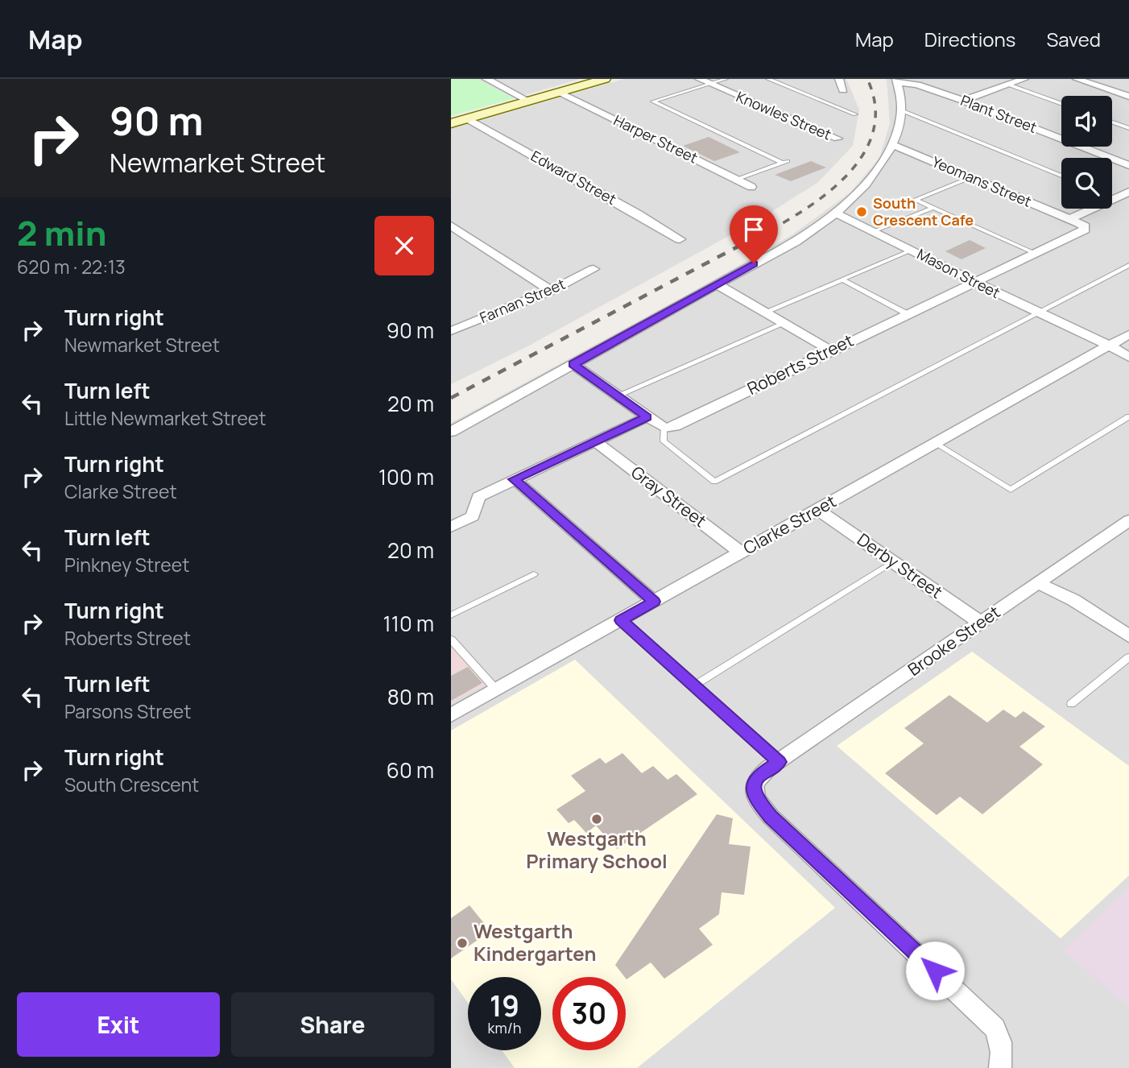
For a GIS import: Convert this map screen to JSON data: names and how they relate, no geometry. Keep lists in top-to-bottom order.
{
  "streets": {
    "street": [
      "Plant Street",
      "Knowles Street",
      "Harper Street",
      "Edward Street",
      "Yeomans Street",
      "Mason Street",
      "Farnan Street",
      "Roberts Street",
      "Gray Street",
      "Clarke Street",
      "Derby Street",
      "Brooke Street"
    ]
  },
  "crossings": [
    ["Yeomans Street", "Roberts Street"],
    ["Mason Street", "Roberts Street"],
    ["Mason Street", "Clarke Street"],
    ["Gray Street", "Clarke Street"],
    ["Clarke Street", "Derby Street"],
    ["Derby Street", "Brooke Street"]
  ],
  "places": ["South Crescent Cafe", "Westgarth Primary School", "Westgarth Kindergarten"],
  "page": {
    "header": "Map",
    "nav": ["Map", "Directions", "Saved"],
    "turn": ["90 m", "Newmarket Street"],
    "heading": ["2 min", "620 m · 22:13"],
    "list": [
      {
        "name": "Turn right",
        "note": "Newmarket Street",
        "value": "90 m"
      },
      {
        "name": "Turn left",
        "note": "Little Newmarket Street",
        "value": "20 m"
      },
      {
        "name": "Turn right",
        "note": "Clarke Street",
        "value": "100 m"
      },
      {
        "name": "Turn left",
        "note": "Pinkney Street",
        "value": "20 m"
      },
      {
        "name": "Turn right",
        "note": "Roberts Street",
        "value": "110 m"
      },
      {
        "name": "Turn left",
        "note": "Parsons Street",
        "value": "80 m"
      },
      {
        "name": "Turn right",
        "note": "South Crescent",
        "value": "60 m"
      }
    ],
    "speed": "19 km/h",
    "limit": "30",
    "buttons": ["Exit", "Share"]
  }
}
